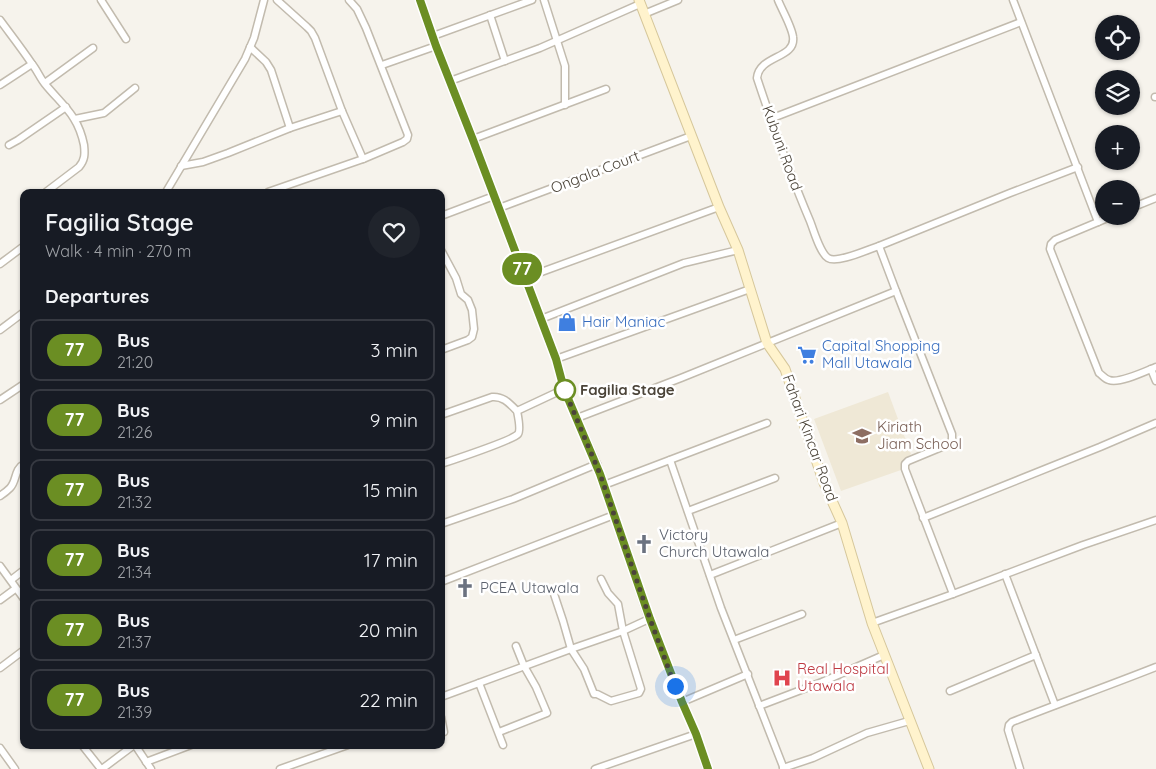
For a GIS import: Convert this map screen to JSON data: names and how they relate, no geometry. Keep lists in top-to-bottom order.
{
  "streets": {
    "street": ["Kubuni Road", "Ongala Court", "Fahari Kincar Road"]
  },
  "crossings": [
    ["Ongala Court", "Fahari Kincar Road"]
  ],
  "places": {
    "shop": ["Hair Maniac"],
    "supermarket": ["Capital Shopping Mall Utawala"],
    "other": ["Fagilia Stage"],
    "school or university": ["Kiriath Jiam School"],
    "church": ["Victory Church Utawala", "PCEA Utawala"],
    "hospital": ["Real Hospital Utawala"]
  },
  "lines": ["bus line 77"],
  "page": {
    "on_map": "77",
    "map_buttons": ["+", "−"],
    "heading": [
      ["Fagilia Stage", "Walk · 4 min · 270 m"],
      "Departures"
    ],
    "list": [
      {
        "mark": "77",
        "name": "Bus",
        "note": "21:20",
        "value": "3 min"
      },
      {
        "mark": "77",
        "name": "Bus",
        "note": "21:26",
        "value": "9 min"
      },
      {
        "mark": "77",
        "name": "Bus",
        "note": "21:32",
        "value": "15 min"
      },
      {
        "mark": "77",
        "name": "Bus",
        "note": "21:34",
        "value": "17 min"
      },
      {
        "mark": "77",
        "name": "Bus",
        "note": "21:37",
        "value": "20 min"
      },
      {
        "mark": "77",
        "name": "Bus",
        "note": "21:39",
        "value": "22 min"
      }
    ]
  }
}
